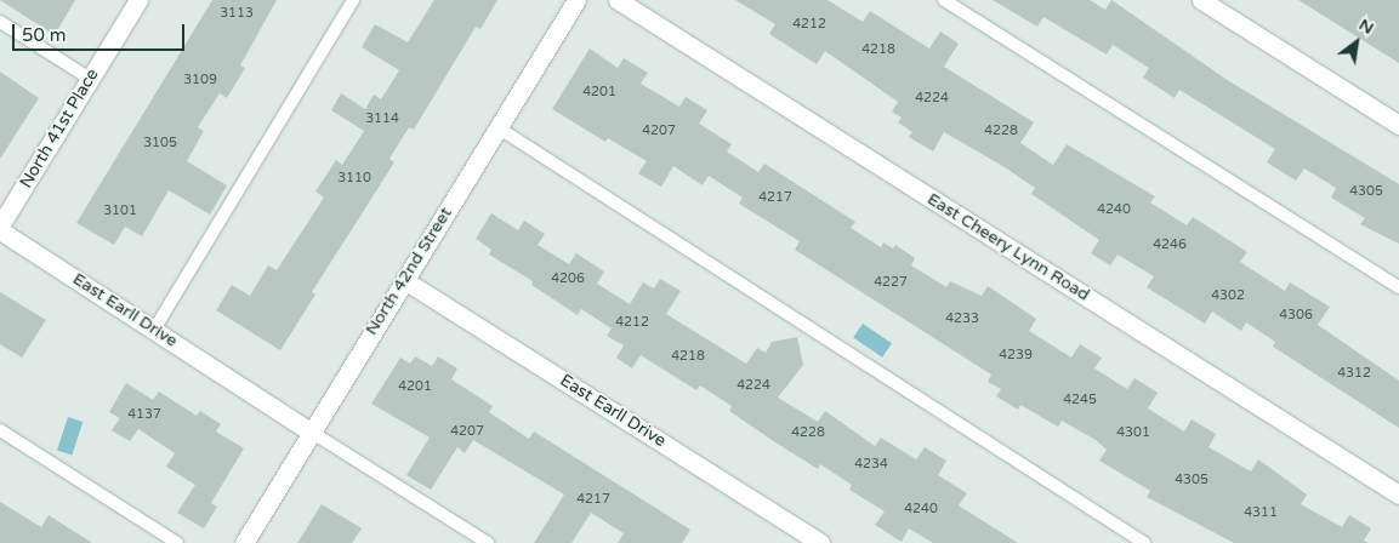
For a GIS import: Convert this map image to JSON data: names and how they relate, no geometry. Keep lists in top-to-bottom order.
{
  "streets": {
    "street": [
      "North 41st Place",
      "East Cheery Lynn Road",
      "North 42nd Street",
      "East Earll Drive"
    ]
  },
  "crossings": [
    ["North 42nd Street", "East Earll Drive"]
  ],
  "house_numbers": [
    "3113",
    "4212",
    "4218",
    "3109",
    "4201",
    "4224",
    "3114",
    "4207",
    "4228",
    "3105",
    "3110",
    "4305",
    "4217",
    "4240",
    "3101",
    "4246",
    "4206",
    "4227",
    "4302",
    "4306",
    "4233",
    "4212",
    "4239",
    "4218",
    "4312",
    "4224",
    "4201",
    "4245",
    "4137",
    "4207",
    "4228",
    "4301",
    "4234",
    "4305",
    "4217",
    "4240",
    "4311"
  ],
  "scale_bar": "50 m",
  "north": "top right"
}
